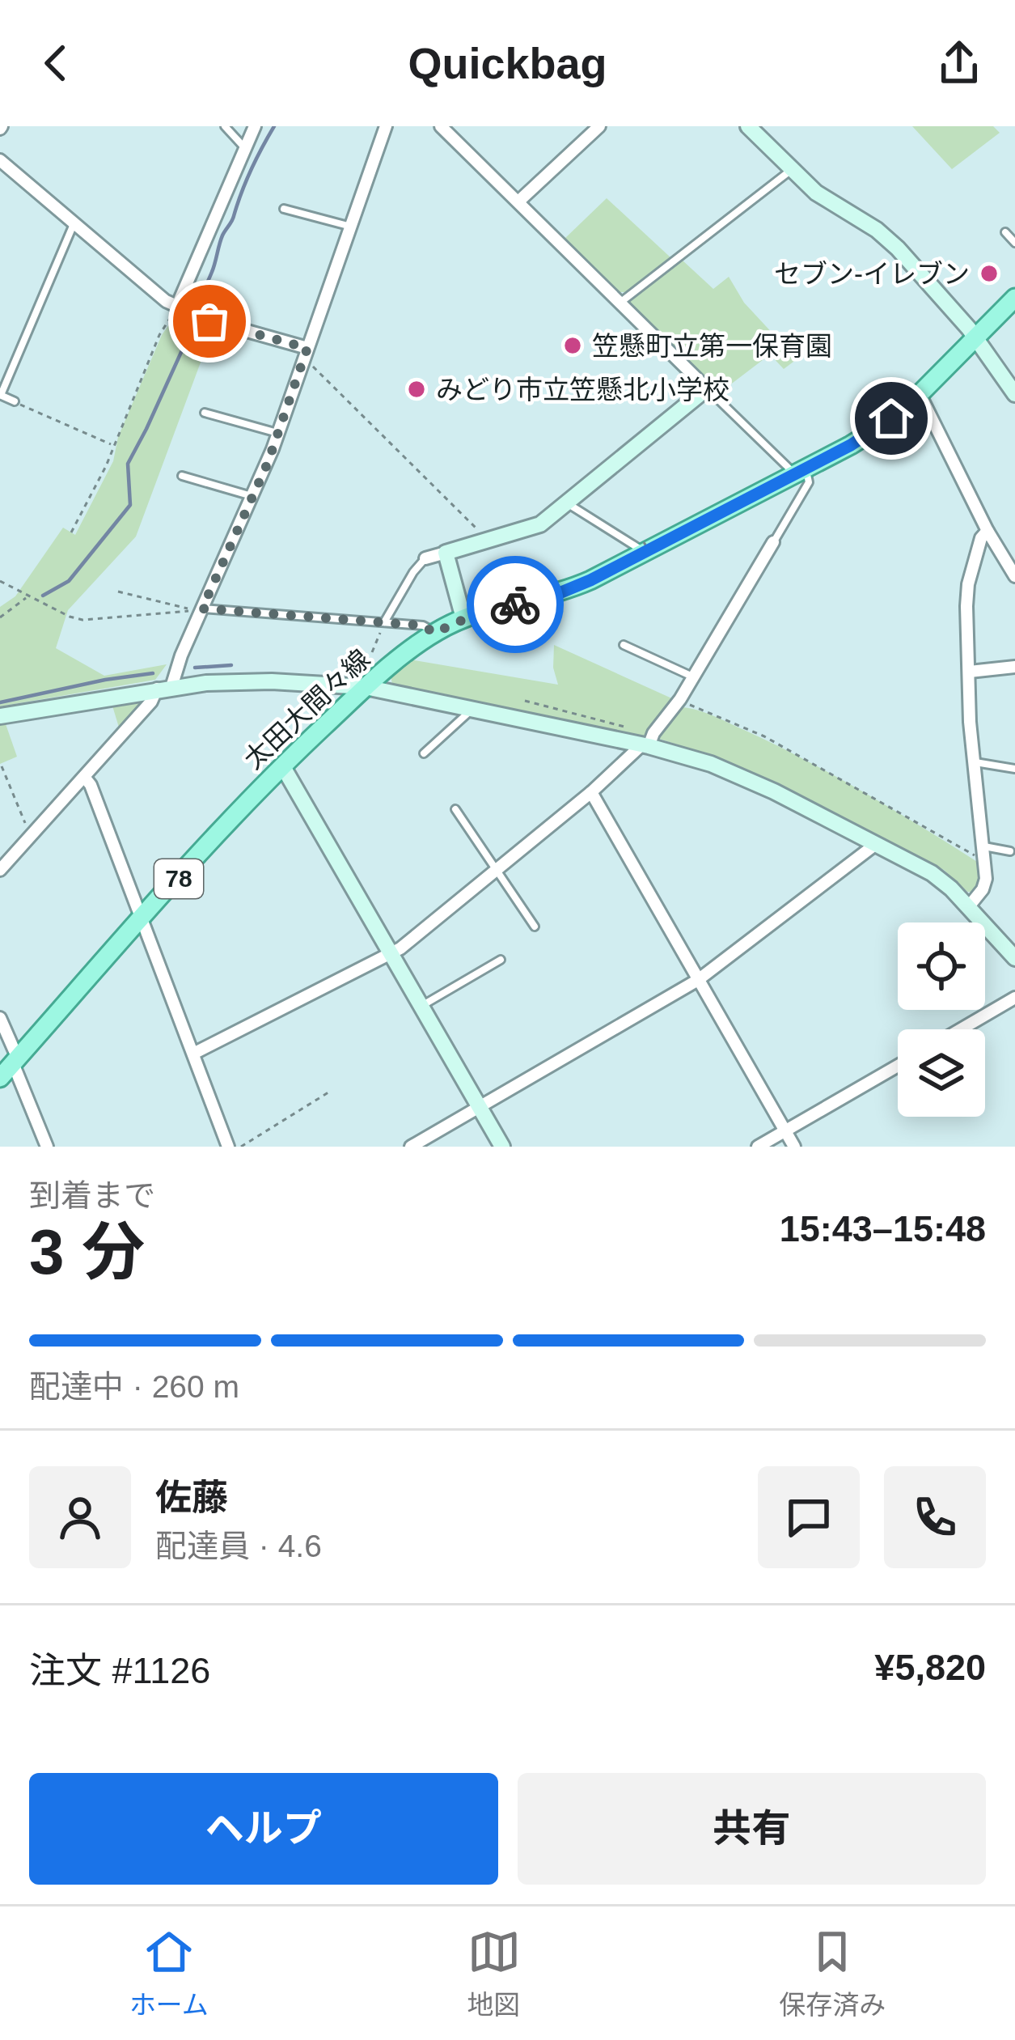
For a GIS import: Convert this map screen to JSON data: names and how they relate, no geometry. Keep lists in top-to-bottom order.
{
  "streets": {
    "main road": ["太田大間々線", "78"]
  },
  "places": ["セブン-イレブン", "笠懸町立第一保育園", "みどり市立笠懸北小学校"],
  "page": {
    "header": "Quickbag",
    "heading": ["3 分", "到着まで", "15:43–15:48"],
    "panel": [
      "佐藤",
      "配達員 · 4.6",
      "注文 #1126",
      "¥5,820"
    ],
    "bar": "配達中 · 260 m",
    "buttons": ["ヘルプ", "共有"],
    "tabs": ["ホーム", "地図", "保存済み"]
  }
}
